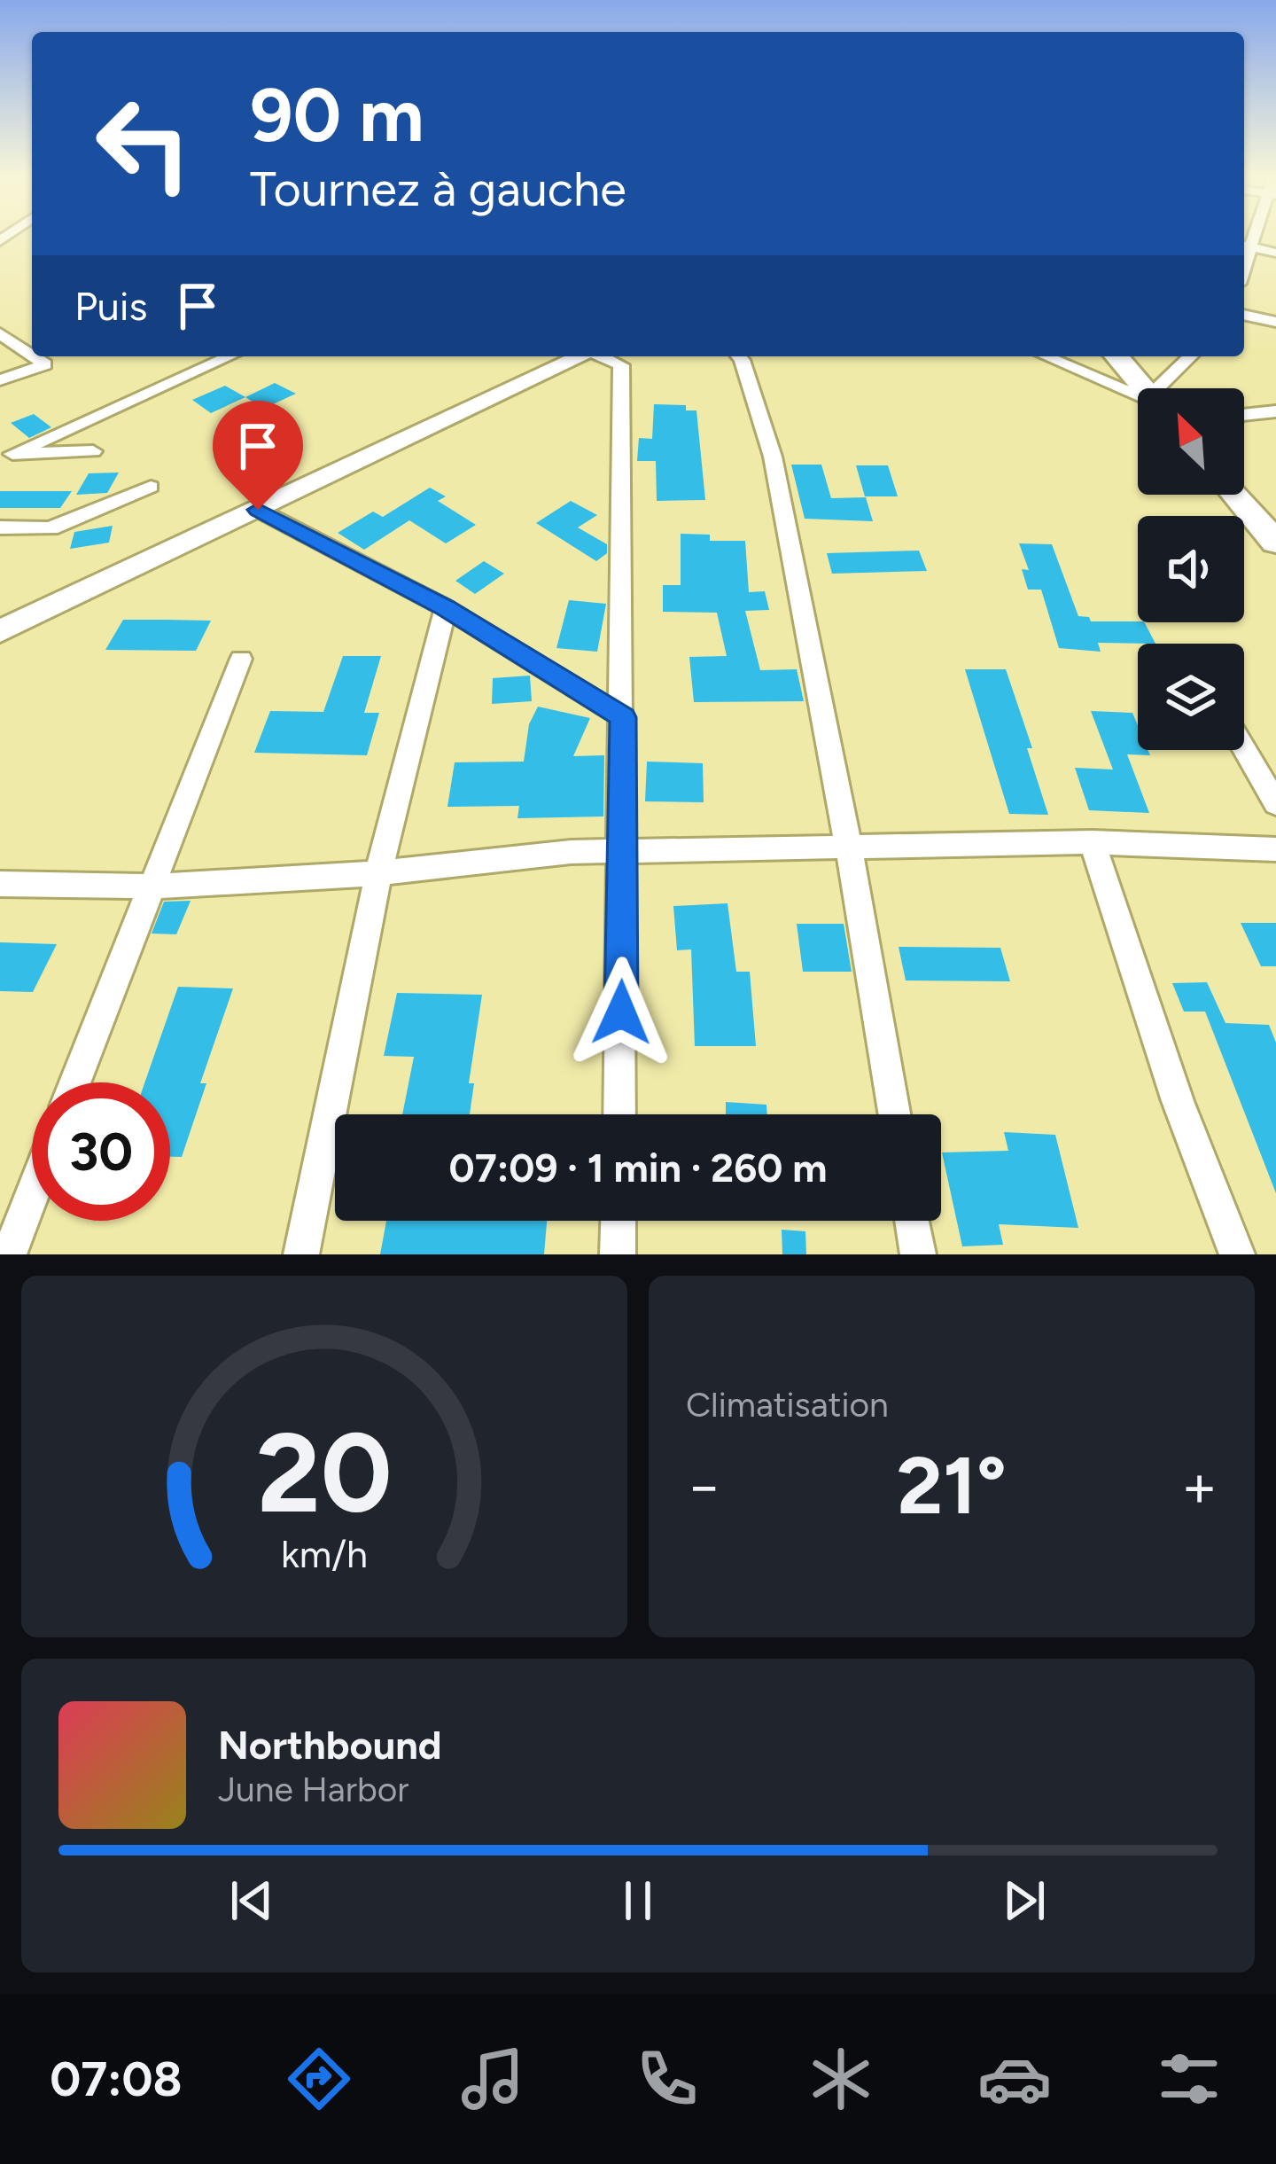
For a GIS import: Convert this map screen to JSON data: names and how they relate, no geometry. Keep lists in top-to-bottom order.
{
  "north": "top left",
  "page": {
    "turn": ["90 m", "Tournez à gauche"],
    "then": "Puis",
    "limit": "30",
    "trip": "07:09 · 1 min · 260 m",
    "tile": "Climatisation",
    "heat": ["−", "21°", "+"],
    "song": ["Northbound", "June Harbor"],
    "tabs": "07:08",
    "gauge": ["20", "km/h"]
  }
}
